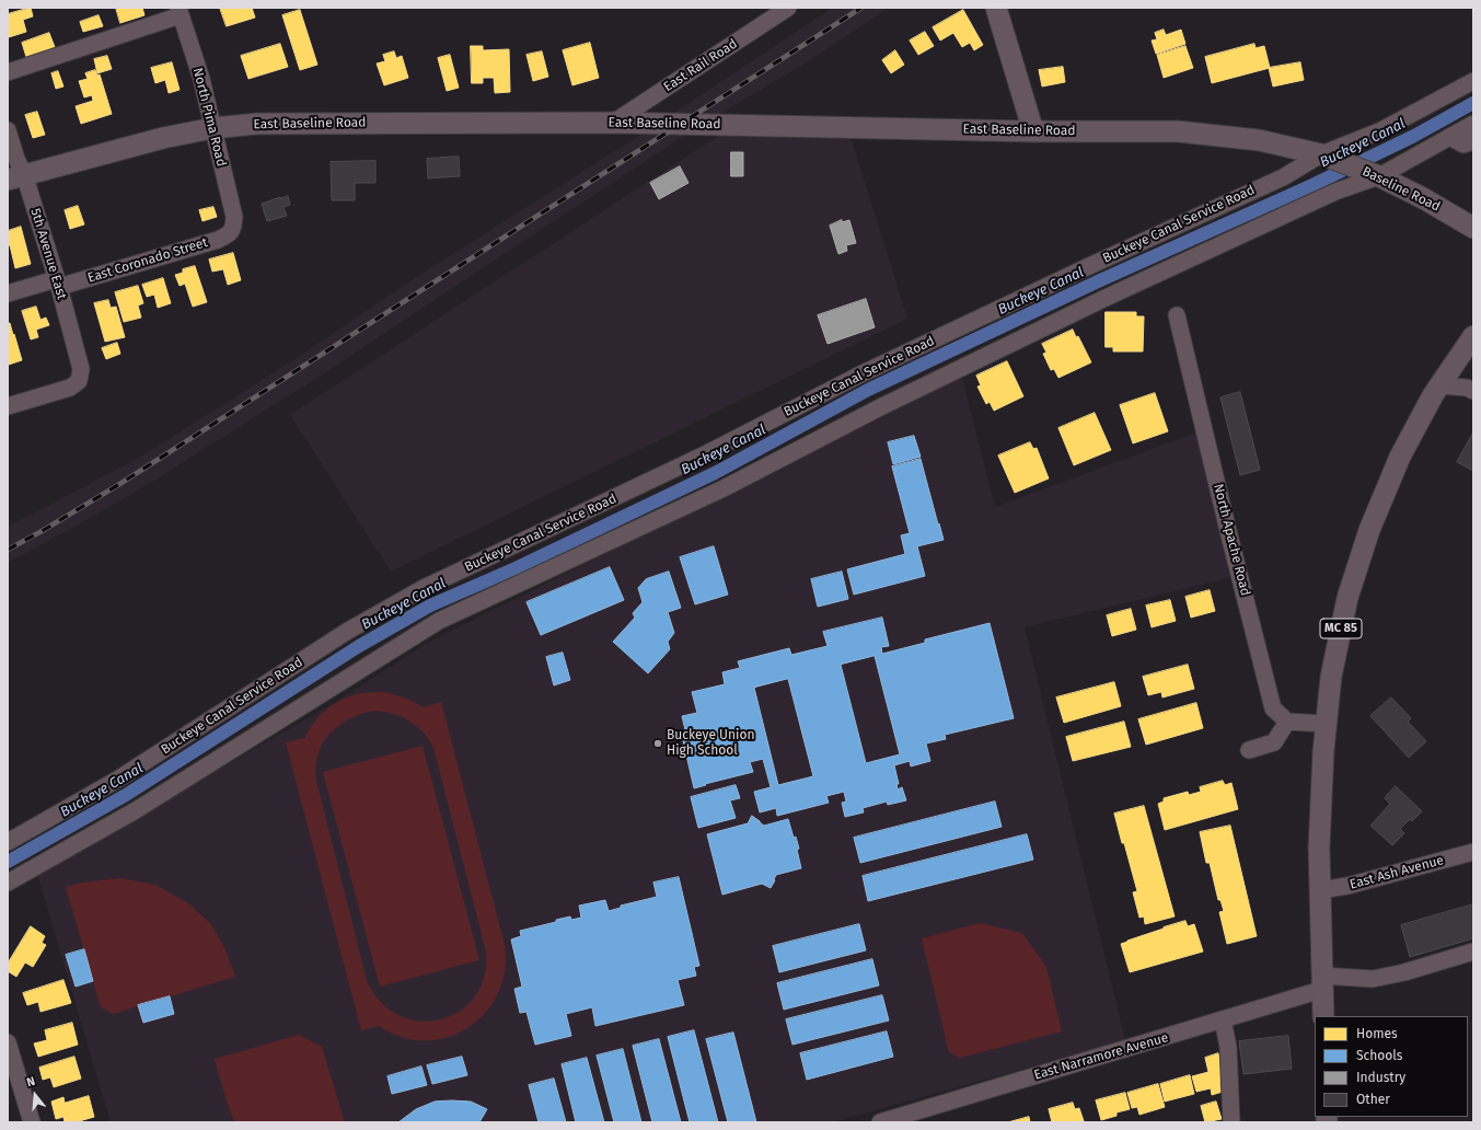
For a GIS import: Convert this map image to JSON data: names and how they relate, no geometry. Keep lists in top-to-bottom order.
{
  "streets": {
    "main road": ["East Baseline Road", "Baseline Road", "MC 85"],
    "street": [
      "East Rail Road",
      "North Pima Road",
      "Buckeye Canal Service Road",
      "5th Avenue East",
      "East Coronado Street",
      "North Apache Road",
      "East Ash Avenue",
      "East Narramore Avenue"
    ]
  },
  "crossings": [
    ["East Rail Road", "East Baseline Road"],
    ["North Pima Road", "East Baseline Road"],
    ["North Pima Road", "East Coronado Street"],
    ["East Baseline Road", "Baseline Road"],
    ["East Baseline Road", "Buckeye Canal Service Road"],
    ["East Baseline Road", "5th Avenue East"],
    ["Baseline Road", "Buckeye Canal Service Road"],
    ["5th Avenue East", "East Coronado Street"],
    ["MC 85", "East Ash Avenue"],
    ["MC 85", "East Narramore Avenue"]
  ],
  "water": ["Buckeye Canal"],
  "places": ["Buckeye Union High School"],
  "legend": [
    "Homes",
    "Schools",
    "Industry",
    "Other"
  ],
  "north": "top"
}
